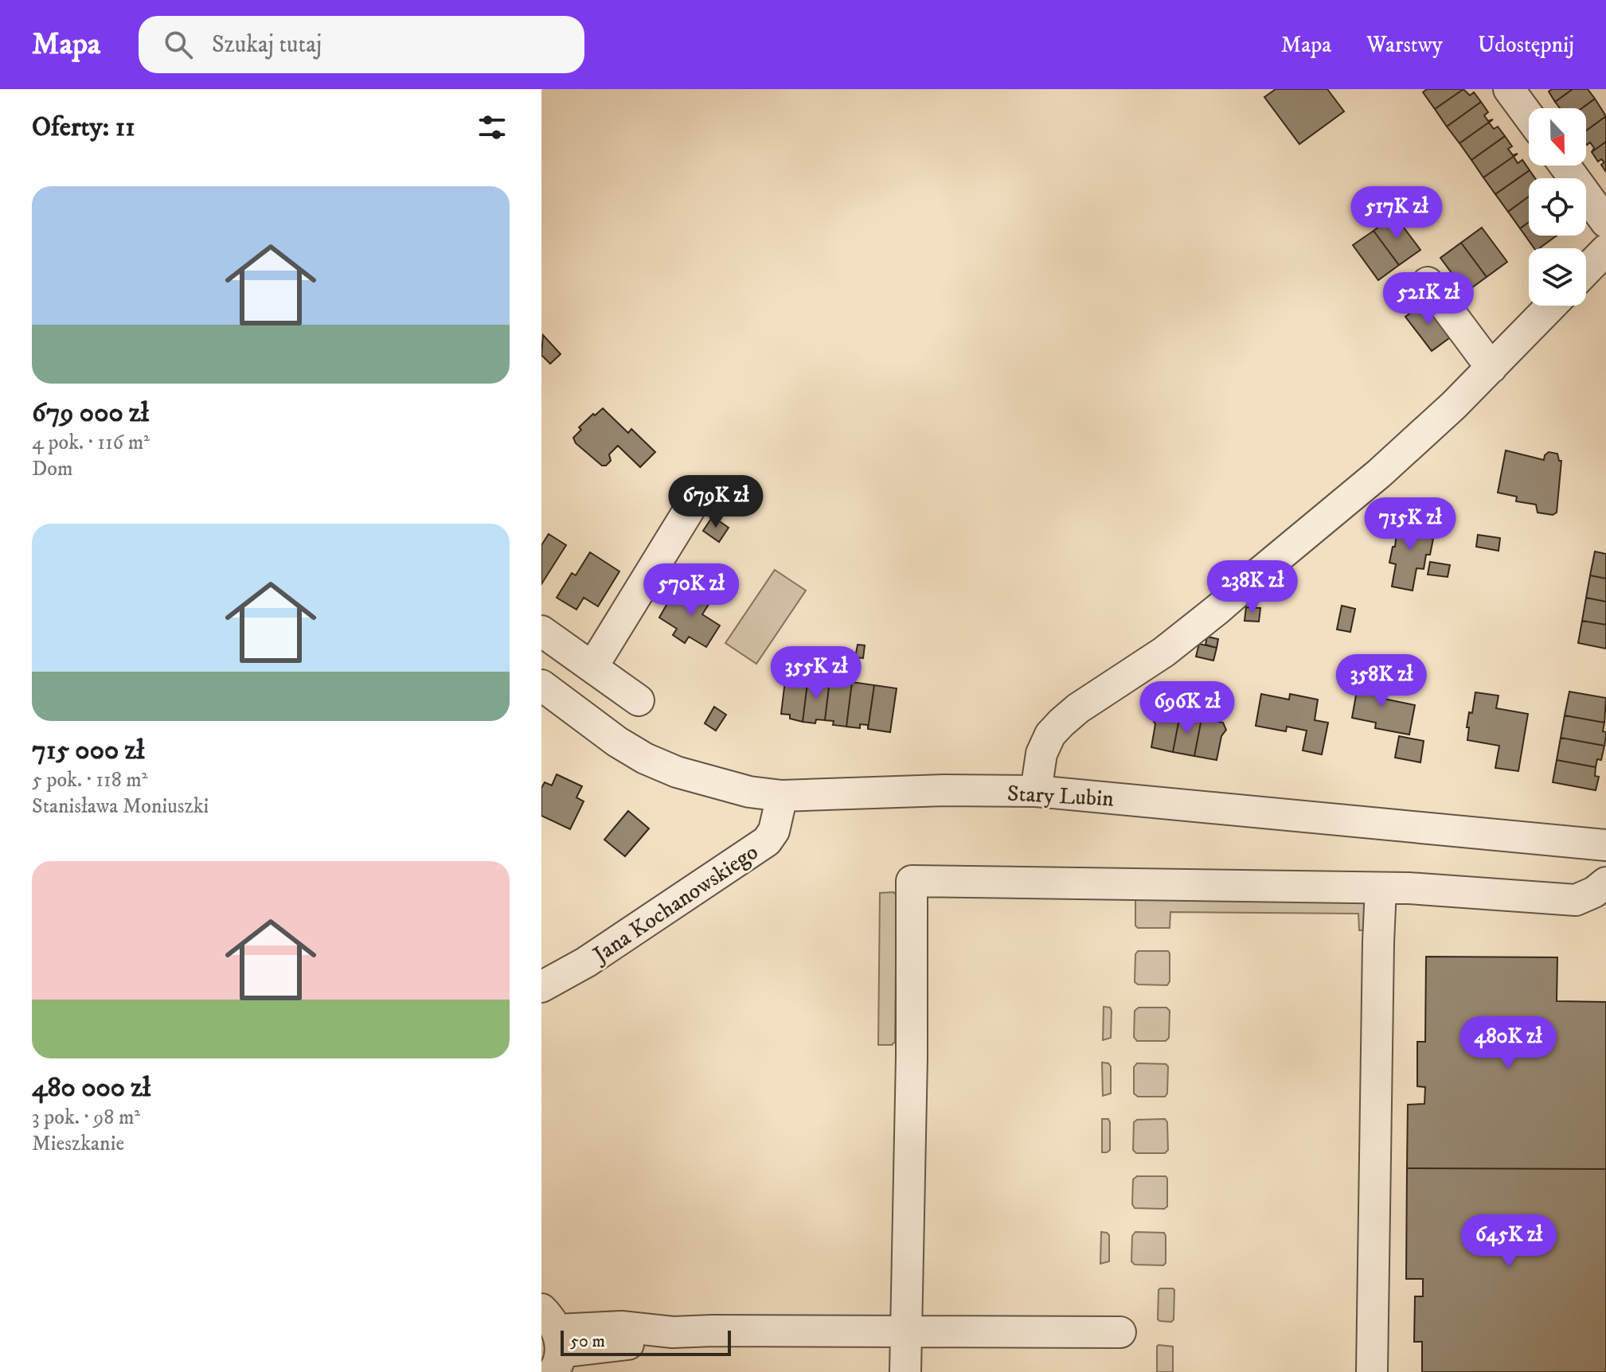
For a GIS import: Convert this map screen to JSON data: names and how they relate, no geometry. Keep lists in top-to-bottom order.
{
  "streets": {
    "street": ["Stary Lubin", "Jana Kochanowskiego"]
  },
  "crossings": [
    ["Stary Lubin", "Jana Kochanowskiego"]
  ],
  "scale_bar": "50 m",
  "north": "bottom",
  "page": {
    "header": "Mapa",
    "search": "Szukaj tutaj",
    "nav": ["Mapa", "Warstwy", "Udostępnij"],
    "heading": "Oferty: 11",
    "list": [
      {
        "name": "679 000 zł",
        "note": "4 pok. · 116 m² · Dom"
      },
      {
        "name": "715 000 zł",
        "note": "5 pok. · 118 m² · Stanisława Moniuszki"
      },
      {
        "name": "480 000 zł",
        "note": "3 pok. · 98 m² · Mieszkanie"
      }
    ],
    "price": [
      "517K zł",
      "521K zł",
      "679K zł",
      "715K zł",
      "238K zł",
      "570K zł",
      "355K zł",
      "358K zł",
      "696K zł",
      "480K zł",
      "645K zł"
    ],
    "scale": "50 m"
  }
}
